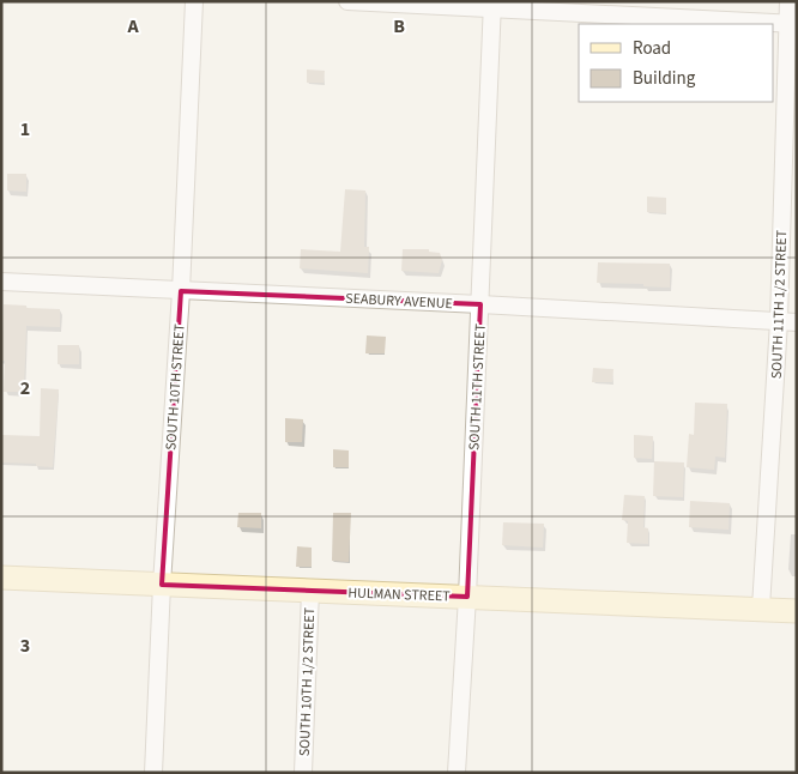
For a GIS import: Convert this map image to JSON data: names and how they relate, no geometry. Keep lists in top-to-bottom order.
{
  "streets": {
    "street": [
      "SEABURY AVENUE",
      "SOUTH 11TH 1/2 STREET",
      "SOUTH 10TH STREET",
      "SOUTH 11TH STREET",
      "HULMAN STREET",
      "SOUTH 10TH 1/2 STREET"
    ]
  },
  "crossings": [
    ["SEABURY AVENUE", "SOUTH 11TH 1/2 STREET"],
    ["SEABURY AVENUE", "SOUTH 10TH STREET"],
    ["SEABURY AVENUE", "SOUTH 11TH STREET"],
    ["SOUTH 11TH 1/2 STREET", "HULMAN STREET"],
    ["SOUTH 10TH STREET", "HULMAN STREET"],
    ["SOUTH 11TH STREET", "HULMAN STREET"],
    ["HULMAN STREET", "SOUTH 10TH 1/2 STREET"]
  ],
  "legend": ["Road", "Building"],
  "grid": {
    "columns": ["A", "B"],
    "rows": ["1", "2", "3"]
  }
}
